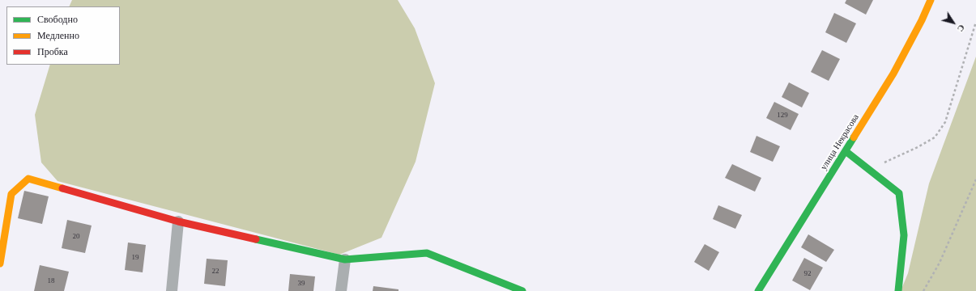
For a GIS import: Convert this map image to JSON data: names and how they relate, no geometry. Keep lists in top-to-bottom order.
{
  "streets": {
    "street": ["улица Некрасова"]
  },
  "house_numbers": [
    "129",
    "20",
    "19",
    "22",
    "92",
    "18",
    "39"
  ],
  "legend": ["Свободно", "Медленно", "Пробка"],
  "north": "bottom right"
}
